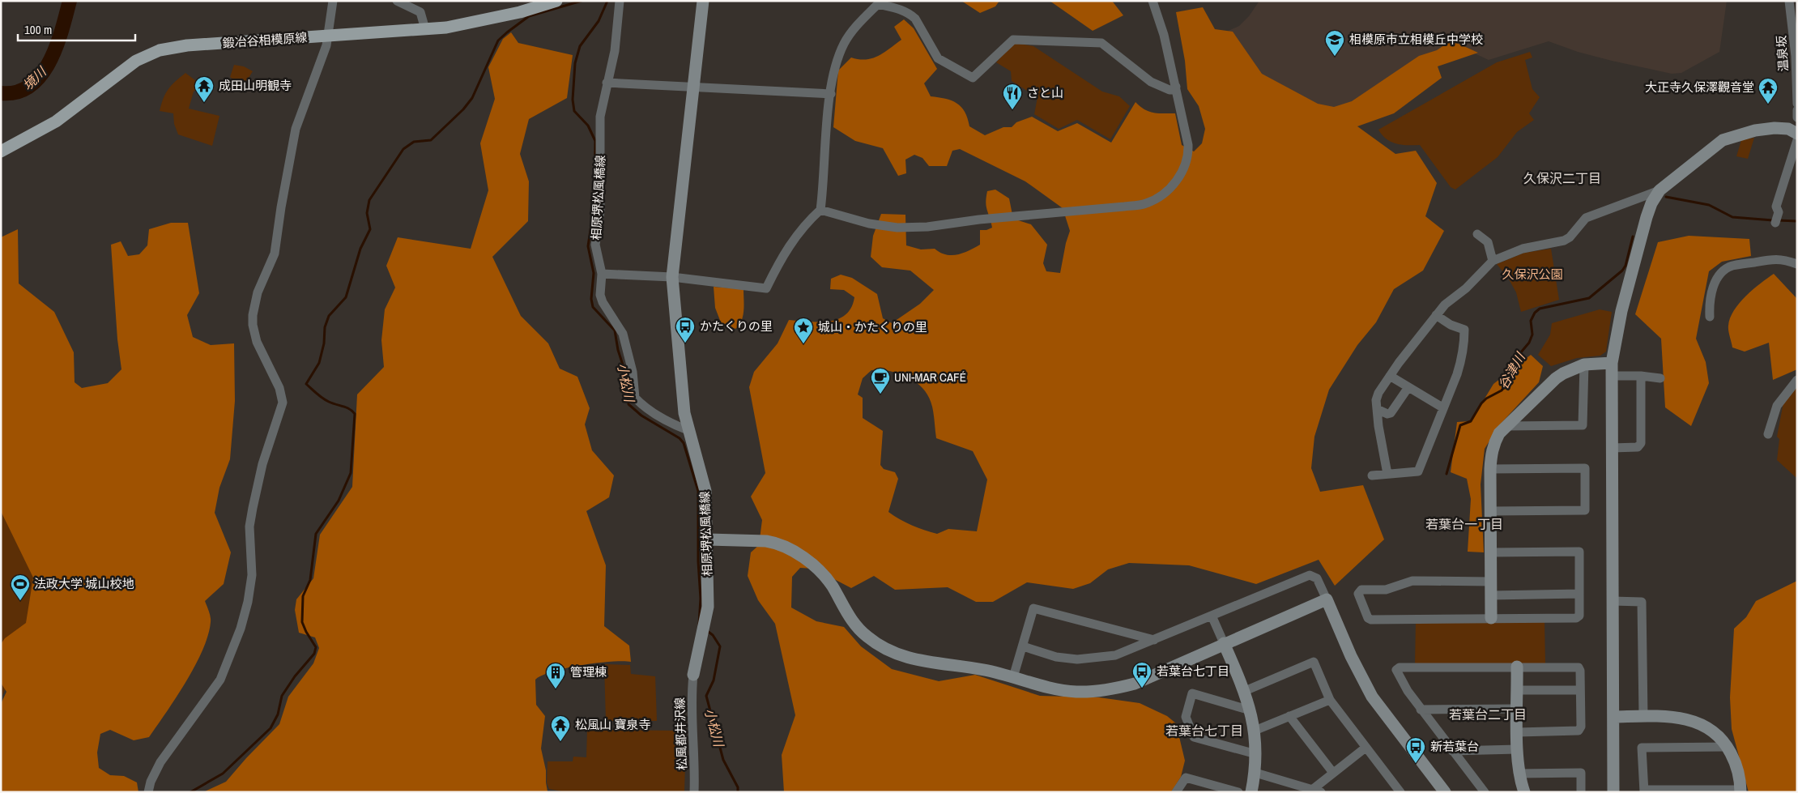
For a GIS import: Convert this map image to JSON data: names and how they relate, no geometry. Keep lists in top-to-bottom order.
{
  "streets": {
    "main road": ["鍛冶谷相模原線"],
    "street": ["温泉坂", "相原堺松風橋線", "松風都井沢線"]
  },
  "crossings": [
    ["相原堺松風橋線", "松風都井沢線"]
  ],
  "districts": [
    "久保沢二丁目",
    "若葉台一丁目",
    "若葉台二丁目",
    "若葉台七丁目"
  ],
  "water": ["境川", "谷津川", "小松川"],
  "parks": ["久保沢公園"],
  "places": {
    "school or university": ["相模原市立相模丘中学校"],
    "temple": ["成田山明観寺", "大正寺久保澤觀音堂", "松風山 寶泉寺"],
    "restaurant": ["さと山"],
    "bus stop": ["かたくりの里", "若葉台七丁目", "新若葉台"],
    "place": ["城山・かたくりの里"],
    "cafe": ["UNI-MAR CAFÉ"],
    "sports": ["法政大学 城山校地"],
    "building": ["管理棟"]
  },
  "scale_bar": "100 m"
}
